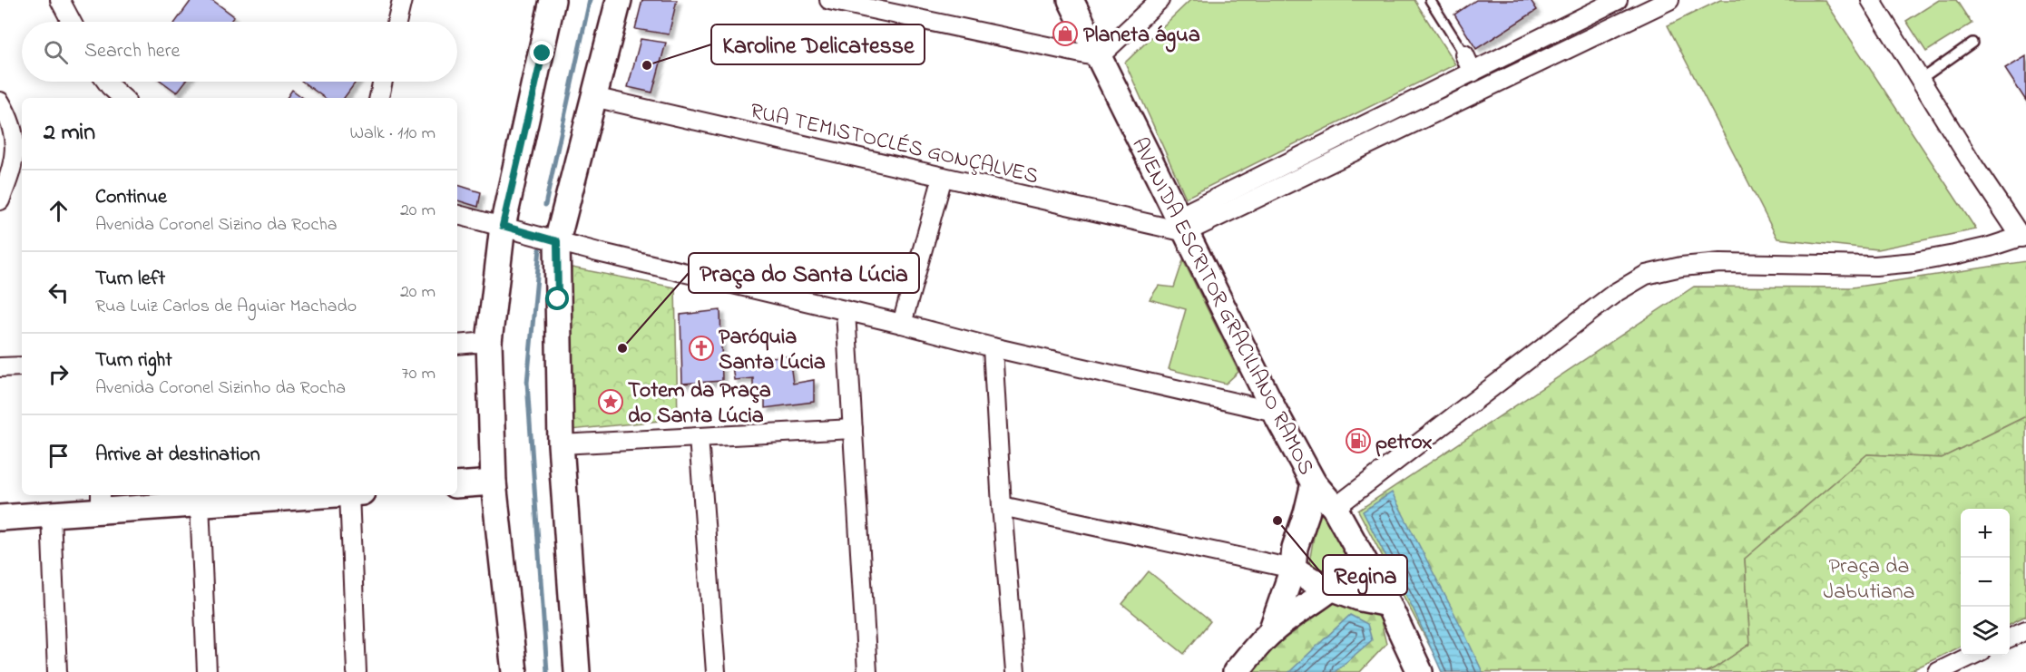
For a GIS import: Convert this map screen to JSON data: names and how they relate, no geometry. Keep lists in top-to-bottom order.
{
  "streets": {
    "street": ["RUA TEMISTOCLÉS GONÇALVES", "AVENIDA ESCRITOR GRACILIANO RAMOS"]
  },
  "crossings": [
    ["RUA TEMISTOCLÉS GONÇALVES", "AVENIDA ESCRITOR GRACILIANO RAMOS"]
  ],
  "parks": ["Praça da Jabutiana"],
  "places": {
    "shop": ["Planeta água"],
    "other": ["Karoline Delicatesse", "Praça do Santa Lúcia", "Regina"],
    "church": ["Paróquia Santa Lúcia"],
    "place": ["Totem da Praça do Santa Lúcia"],
    "fuel station": ["petrox"]
  },
  "page": {
    "search": "Search here",
    "heading": ["2 min", "Walk · 110 m"],
    "list": [
      ["Continue", "Avenida Coronel Sizino da Rocha", "20 m"],
      ["Turn left", "Rua Luiz Carlos de Aguiar Machado", "20 m"],
      ["Turn right", "Avenida Coronel Sizinho da Rocha", "70 m"],
      "Arrive at destination"
    ],
    "map_buttons": ["+", "−"]
  }
}
